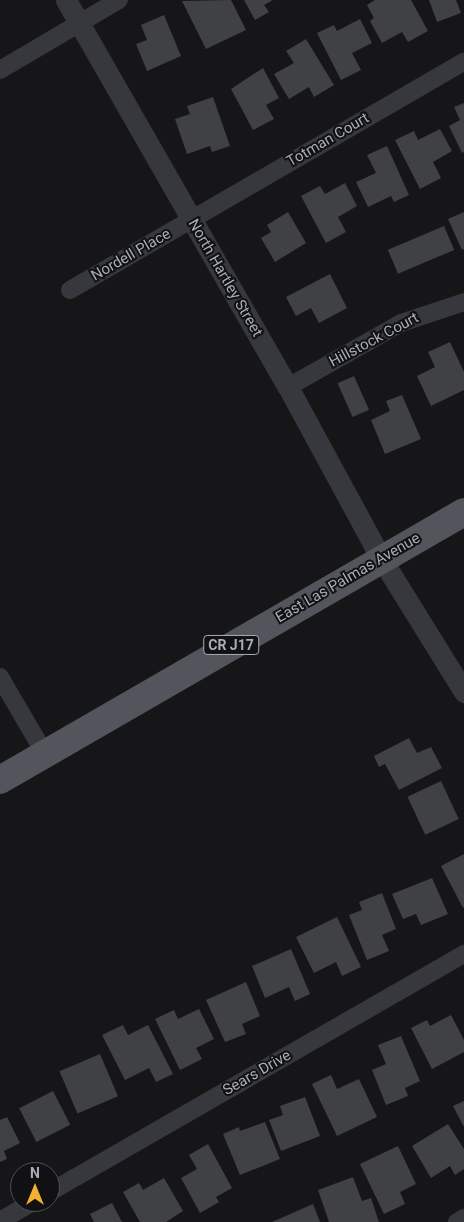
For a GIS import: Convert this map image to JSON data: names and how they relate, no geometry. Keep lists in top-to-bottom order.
{
  "streets": {
    "main road": ["East Las Palmas Avenue", "CR J17"],
    "street": [
      "Totman Court",
      "Nordell Place",
      "North Hartley Street",
      "Hillstock Court",
      "Sears Drive"
    ]
  },
  "crossings": [
    ["Totman Court", "Nordell Place"],
    ["Totman Court", "North Hartley Street"],
    ["Nordell Place", "North Hartley Street"],
    ["North Hartley Street", "Hillstock Court"],
    ["North Hartley Street", "East Las Palmas Avenue"]
  ],
  "north": "top"
}
